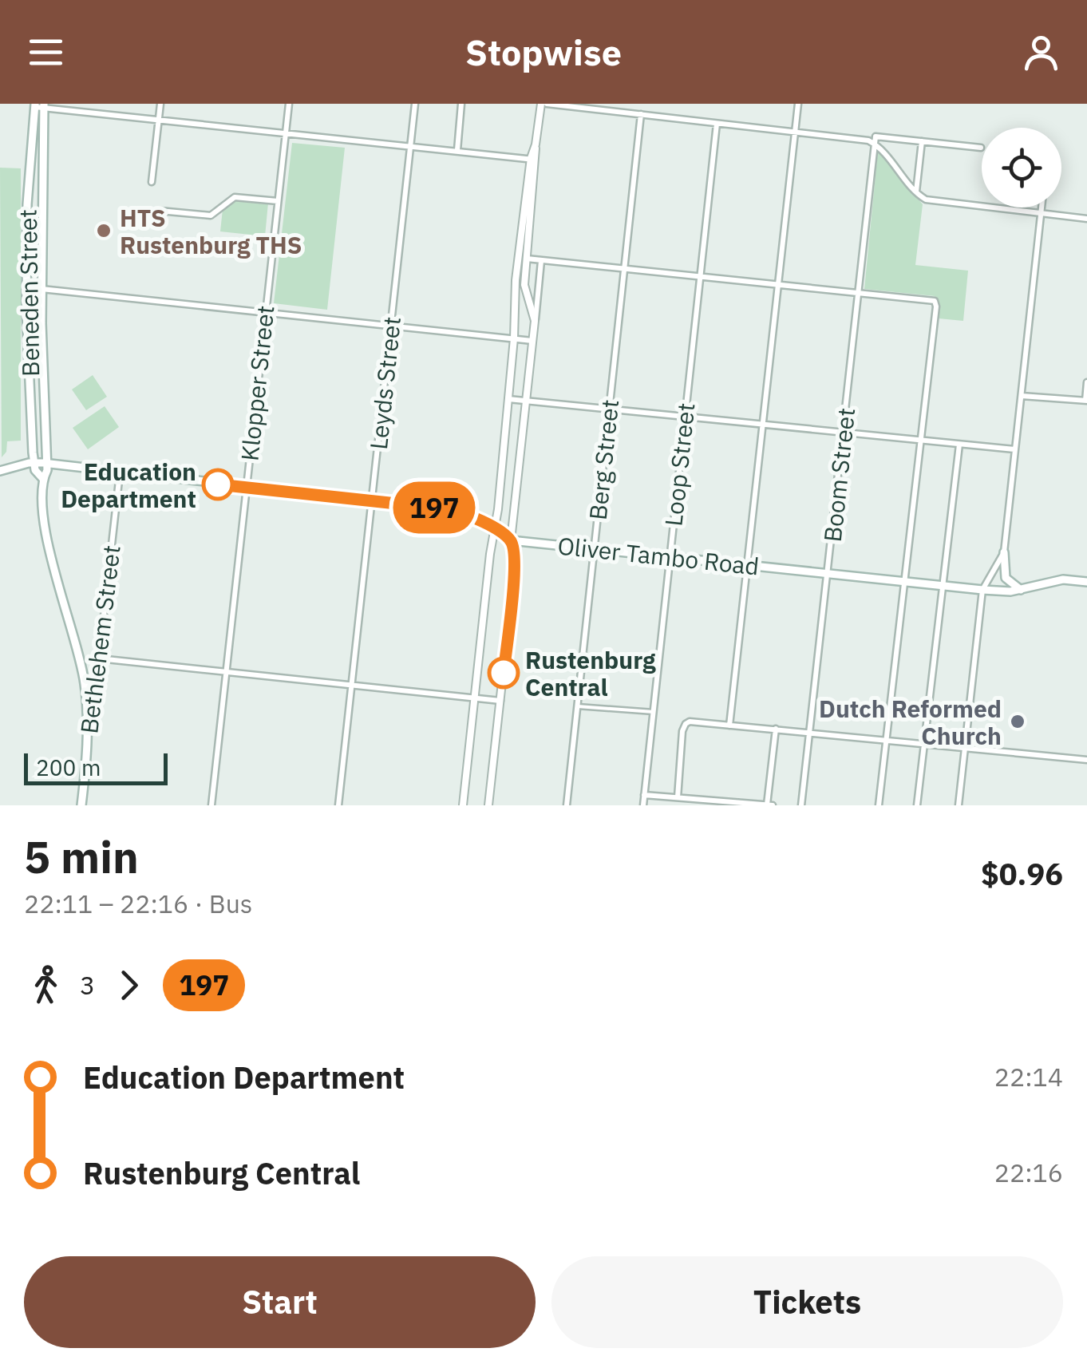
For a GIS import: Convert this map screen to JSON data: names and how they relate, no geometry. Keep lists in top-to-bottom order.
{
  "streets": {
    "main road": ["Beneden Street", "Oliver Tambo Road", "Bethlehem Street"],
    "street": [
      "Klopper Street",
      "Leyds Street",
      "Berg Street",
      "Loop Street",
      "Boom Street"
    ]
  },
  "crossings": [
    ["Beneden Street", "Bethlehem Street"],
    ["Berg Street", "Oliver Tambo Road"],
    ["Loop Street", "Oliver Tambo Road"],
    ["Boom Street", "Oliver Tambo Road"]
  ],
  "places": [
    "HTS Rustenburg THS",
    "Education Department",
    "Rustenburg Central",
    "Dutch Reformed Church"
  ],
  "lines": ["bus line 197"],
  "scale_bar": "200 m",
  "page": {
    "header": "Stopwise",
    "on_map": "197",
    "scale": "200 m",
    "heading": ["5 min", "22:11 – 22:16 · Bus", "$0.96"],
    "legs": ["3", "197"],
    "list": [
      {
        "name": "Education Department",
        "value": "22:14"
      },
      {
        "name": "Rustenburg Central",
        "value": "22:16"
      }
    ],
    "buttons": ["Start", "Tickets"]
  }
}
